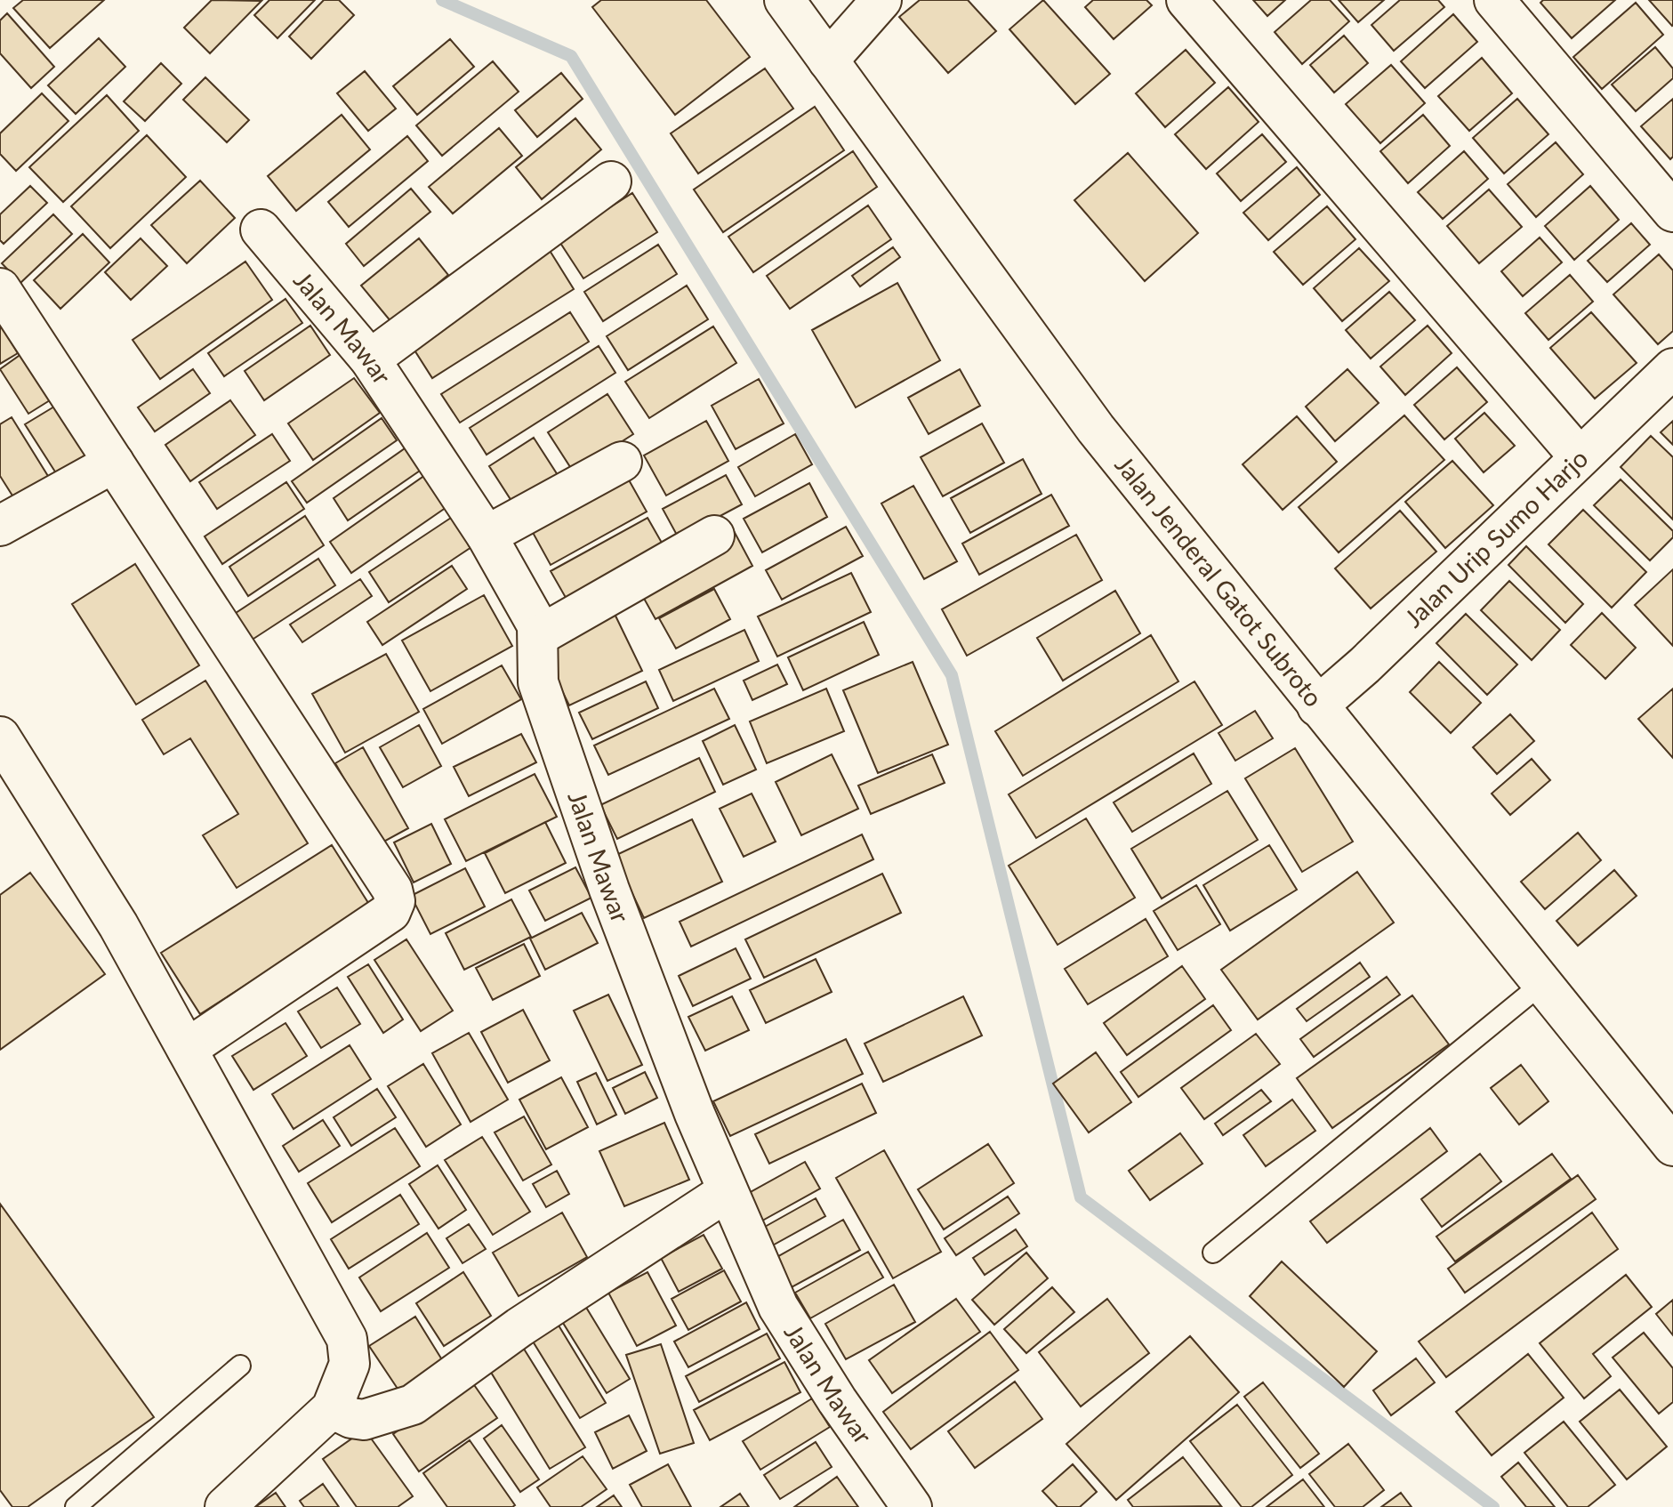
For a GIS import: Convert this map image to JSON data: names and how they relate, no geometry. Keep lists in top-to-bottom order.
{
  "streets": {
    "main road": ["Jalan Mawar", "Jalan Urip Sumo Harjo", "Jalan Jenderal Gatot Subroto"]
  },
  "crossings": [
    ["Jalan Urip Sumo Harjo", "Jalan Jenderal Gatot Subroto"]
  ]
}
